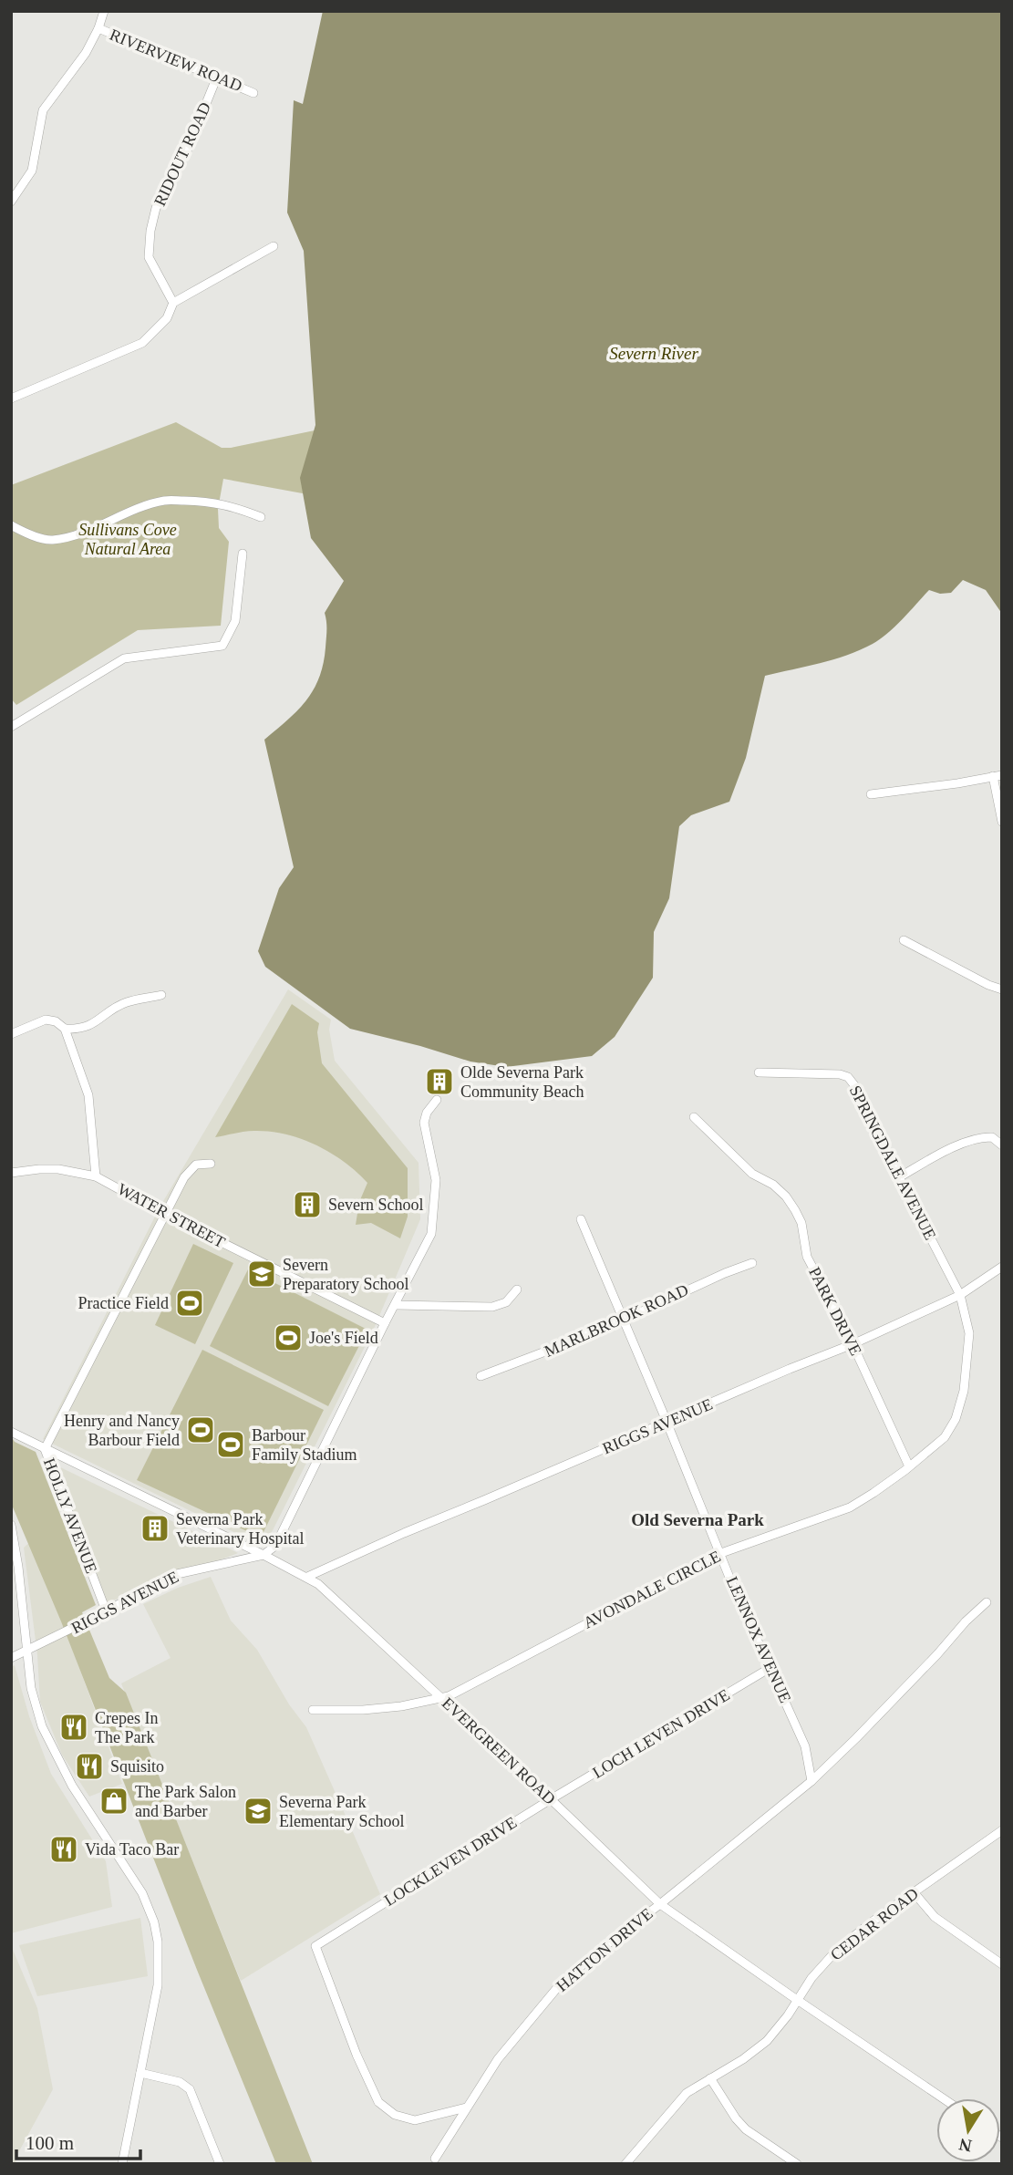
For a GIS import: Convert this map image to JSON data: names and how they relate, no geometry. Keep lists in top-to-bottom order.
{
  "streets": {
    "street": [
      "RIVERVIEW ROAD",
      "RIDOUT ROAD",
      "SPRINGDALE AVENUE",
      "WATER STREET",
      "PARK DRIVE",
      "MARLBROOK ROAD",
      "RIGGS AVENUE",
      "HOLLY AVENUE",
      "AVONDALE CIRCLE",
      "LENNOX AVENUE",
      "LOCH LEVEN DRIVE",
      "EVERGREEN ROAD",
      "LOCKLEVEN DRIVE",
      "CEDAR ROAD",
      "HATTON DRIVE"
    ]
  },
  "crossings": [
    ["RIVERVIEW ROAD", "RIDOUT ROAD"],
    ["SPRINGDALE AVENUE", "RIGGS AVENUE"],
    ["SPRINGDALE AVENUE", "AVONDALE CIRCLE"],
    ["WATER STREET", "HOLLY AVENUE"],
    ["PARK DRIVE", "RIGGS AVENUE"],
    ["PARK DRIVE", "AVONDALE CIRCLE"],
    ["MARLBROOK ROAD", "LENNOX AVENUE"],
    ["RIGGS AVENUE", "HOLLY AVENUE"],
    ["RIGGS AVENUE", "AVONDALE CIRCLE"],
    ["RIGGS AVENUE", "LENNOX AVENUE"],
    ["RIGGS AVENUE", "EVERGREEN ROAD"],
    ["HOLLY AVENUE", "EVERGREEN ROAD"],
    ["AVONDALE CIRCLE", "LENNOX AVENUE"],
    ["AVONDALE CIRCLE", "EVERGREEN ROAD"],
    ["LENNOX AVENUE", "LOCH LEVEN DRIVE"],
    ["LENNOX AVENUE", "HATTON DRIVE"],
    ["LOCH LEVEN DRIVE", "EVERGREEN ROAD"],
    ["LOCH LEVEN DRIVE", "LOCKLEVEN DRIVE"],
    ["EVERGREEN ROAD", "LOCKLEVEN DRIVE"],
    ["EVERGREEN ROAD", "CEDAR ROAD"],
    ["EVERGREEN ROAD", "HATTON DRIVE"],
    ["LOCKLEVEN DRIVE", "HATTON DRIVE"]
  ],
  "districts": ["Old Severna Park"],
  "water": ["Severn River"],
  "parks": ["Sullivans Cove Natural Area"],
  "places": {
    "building": ["Olde Severna Park Community Beach", "Severn School", "Severna Park Veterinary Hospital"],
    "school or university": ["Severn Preparatory School", "Severna Park Elementary School"],
    "sports": [
      "Practice Field",
      "Joe's Field",
      "Henry and Nancy Barbour Field",
      "Barbour Family Stadium"
    ],
    "restaurant": ["Crepes In The Park", "Squisito", "Vida Taco Bar"],
    "shop": ["The Park Salon and Barber"]
  },
  "scale_bar": "100 m",
  "north": "bottom"
}
